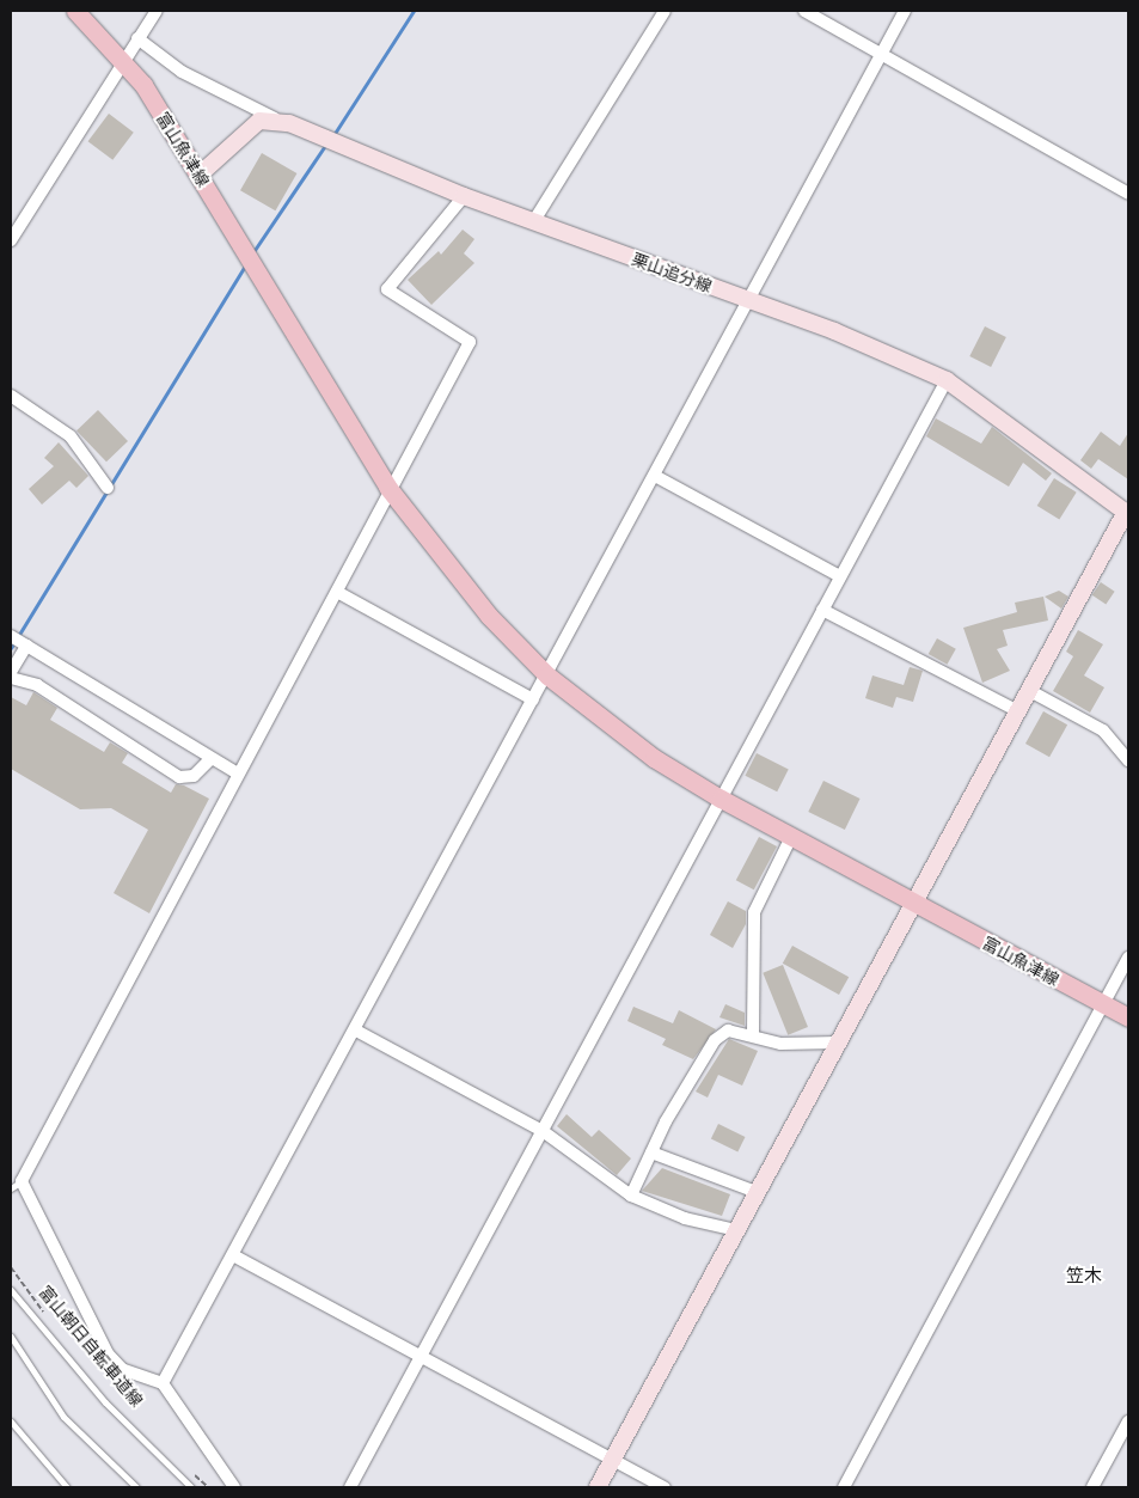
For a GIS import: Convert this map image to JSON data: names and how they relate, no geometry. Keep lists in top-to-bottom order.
{
  "streets": {
    "main road": ["富山魚津線"],
    "street": ["栗山追分線"],
    "path": ["富山朝日自転車道線"]
  },
  "districts": ["笠木"]
}
